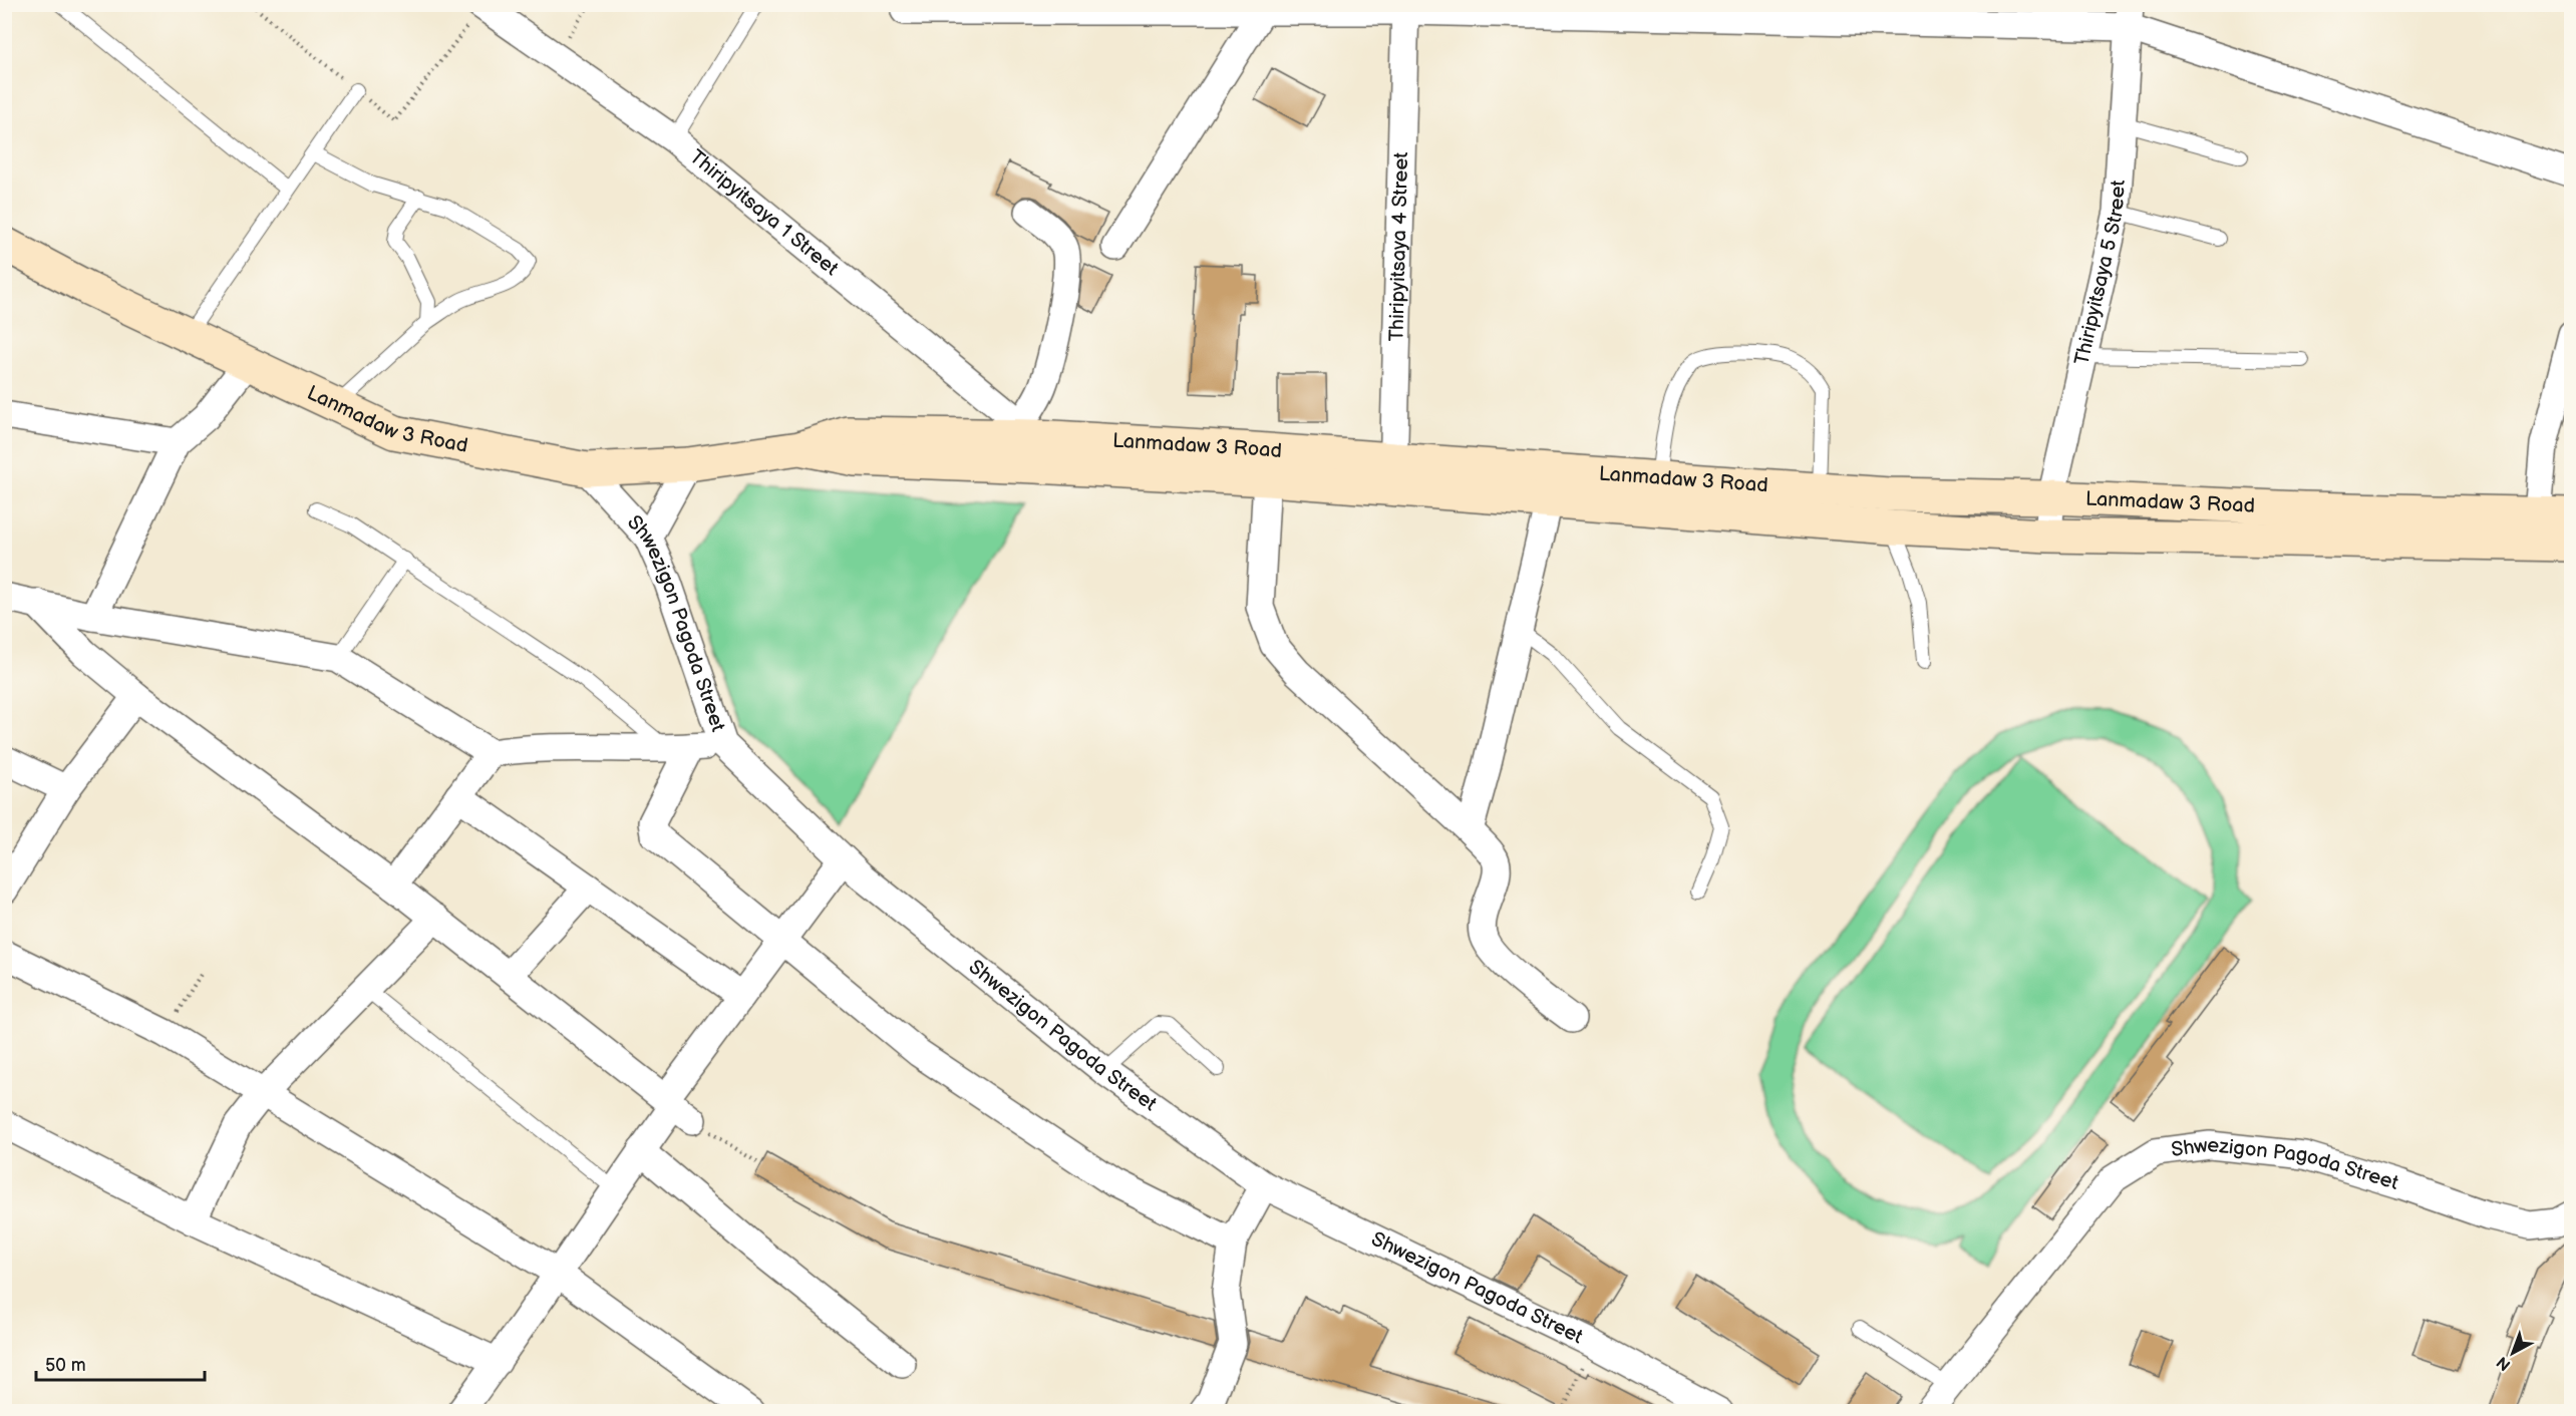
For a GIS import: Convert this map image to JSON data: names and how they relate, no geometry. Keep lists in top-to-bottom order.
{
  "streets": {
    "main road": ["Lanmadaw 3 Road"],
    "street": [
      "Thiripyitsaya 1 Street",
      "Thiripyitsaya 4 Street",
      "Thiripyitsaya 5 Street",
      "Shwezigon Pagoda Street"
    ]
  },
  "crossings": [
    ["Thiripyitsaya 1 Street", "Lanmadaw 3 Road"],
    ["Thiripyitsaya 4 Street", "Lanmadaw 3 Road"],
    ["Thiripyitsaya 5 Street", "Lanmadaw 3 Road"],
    ["Lanmadaw 3 Road", "Shwezigon Pagoda Street"]
  ],
  "scale_bar": "50 m",
  "north": "bottom left"
}
